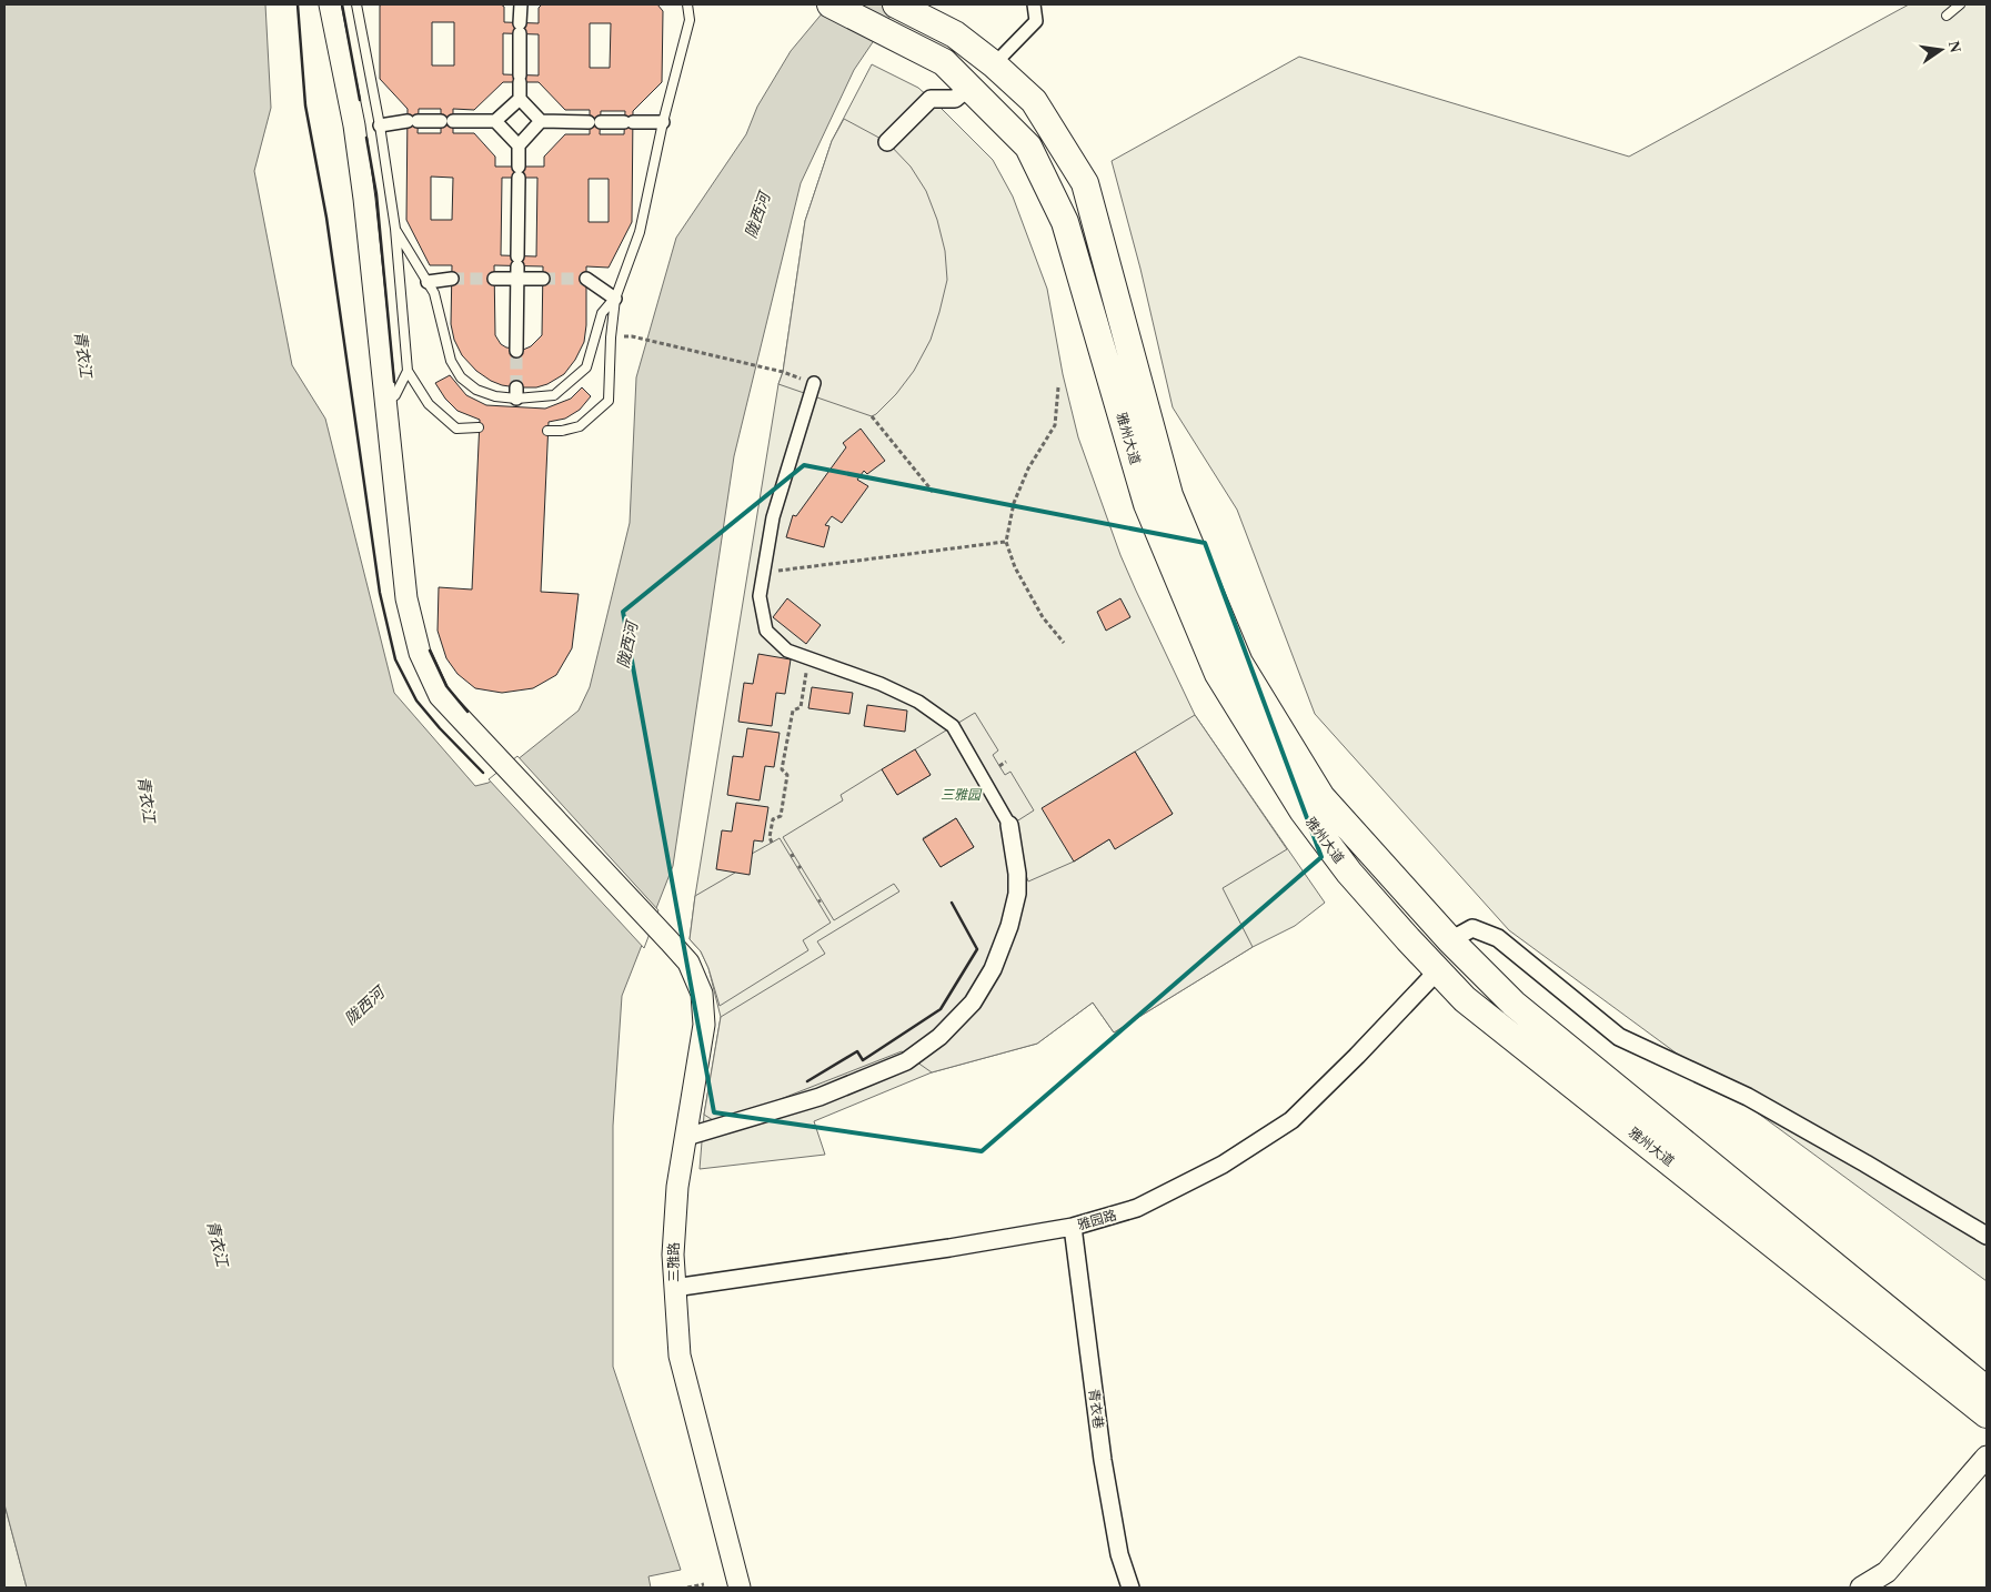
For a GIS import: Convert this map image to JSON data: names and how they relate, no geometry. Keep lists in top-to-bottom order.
{
  "streets": {
    "main road": ["雅州大道"],
    "street": ["雅园路", "三雅路", "青衣巷"]
  },
  "crossings": [
    ["雅州大道", "雅园路"],
    ["雅园路", "三雅路"],
    ["雅园路", "青衣巷"]
  ],
  "water": ["陇西河", "青衣江"],
  "parks": ["三雅园"],
  "north": "right"
}
